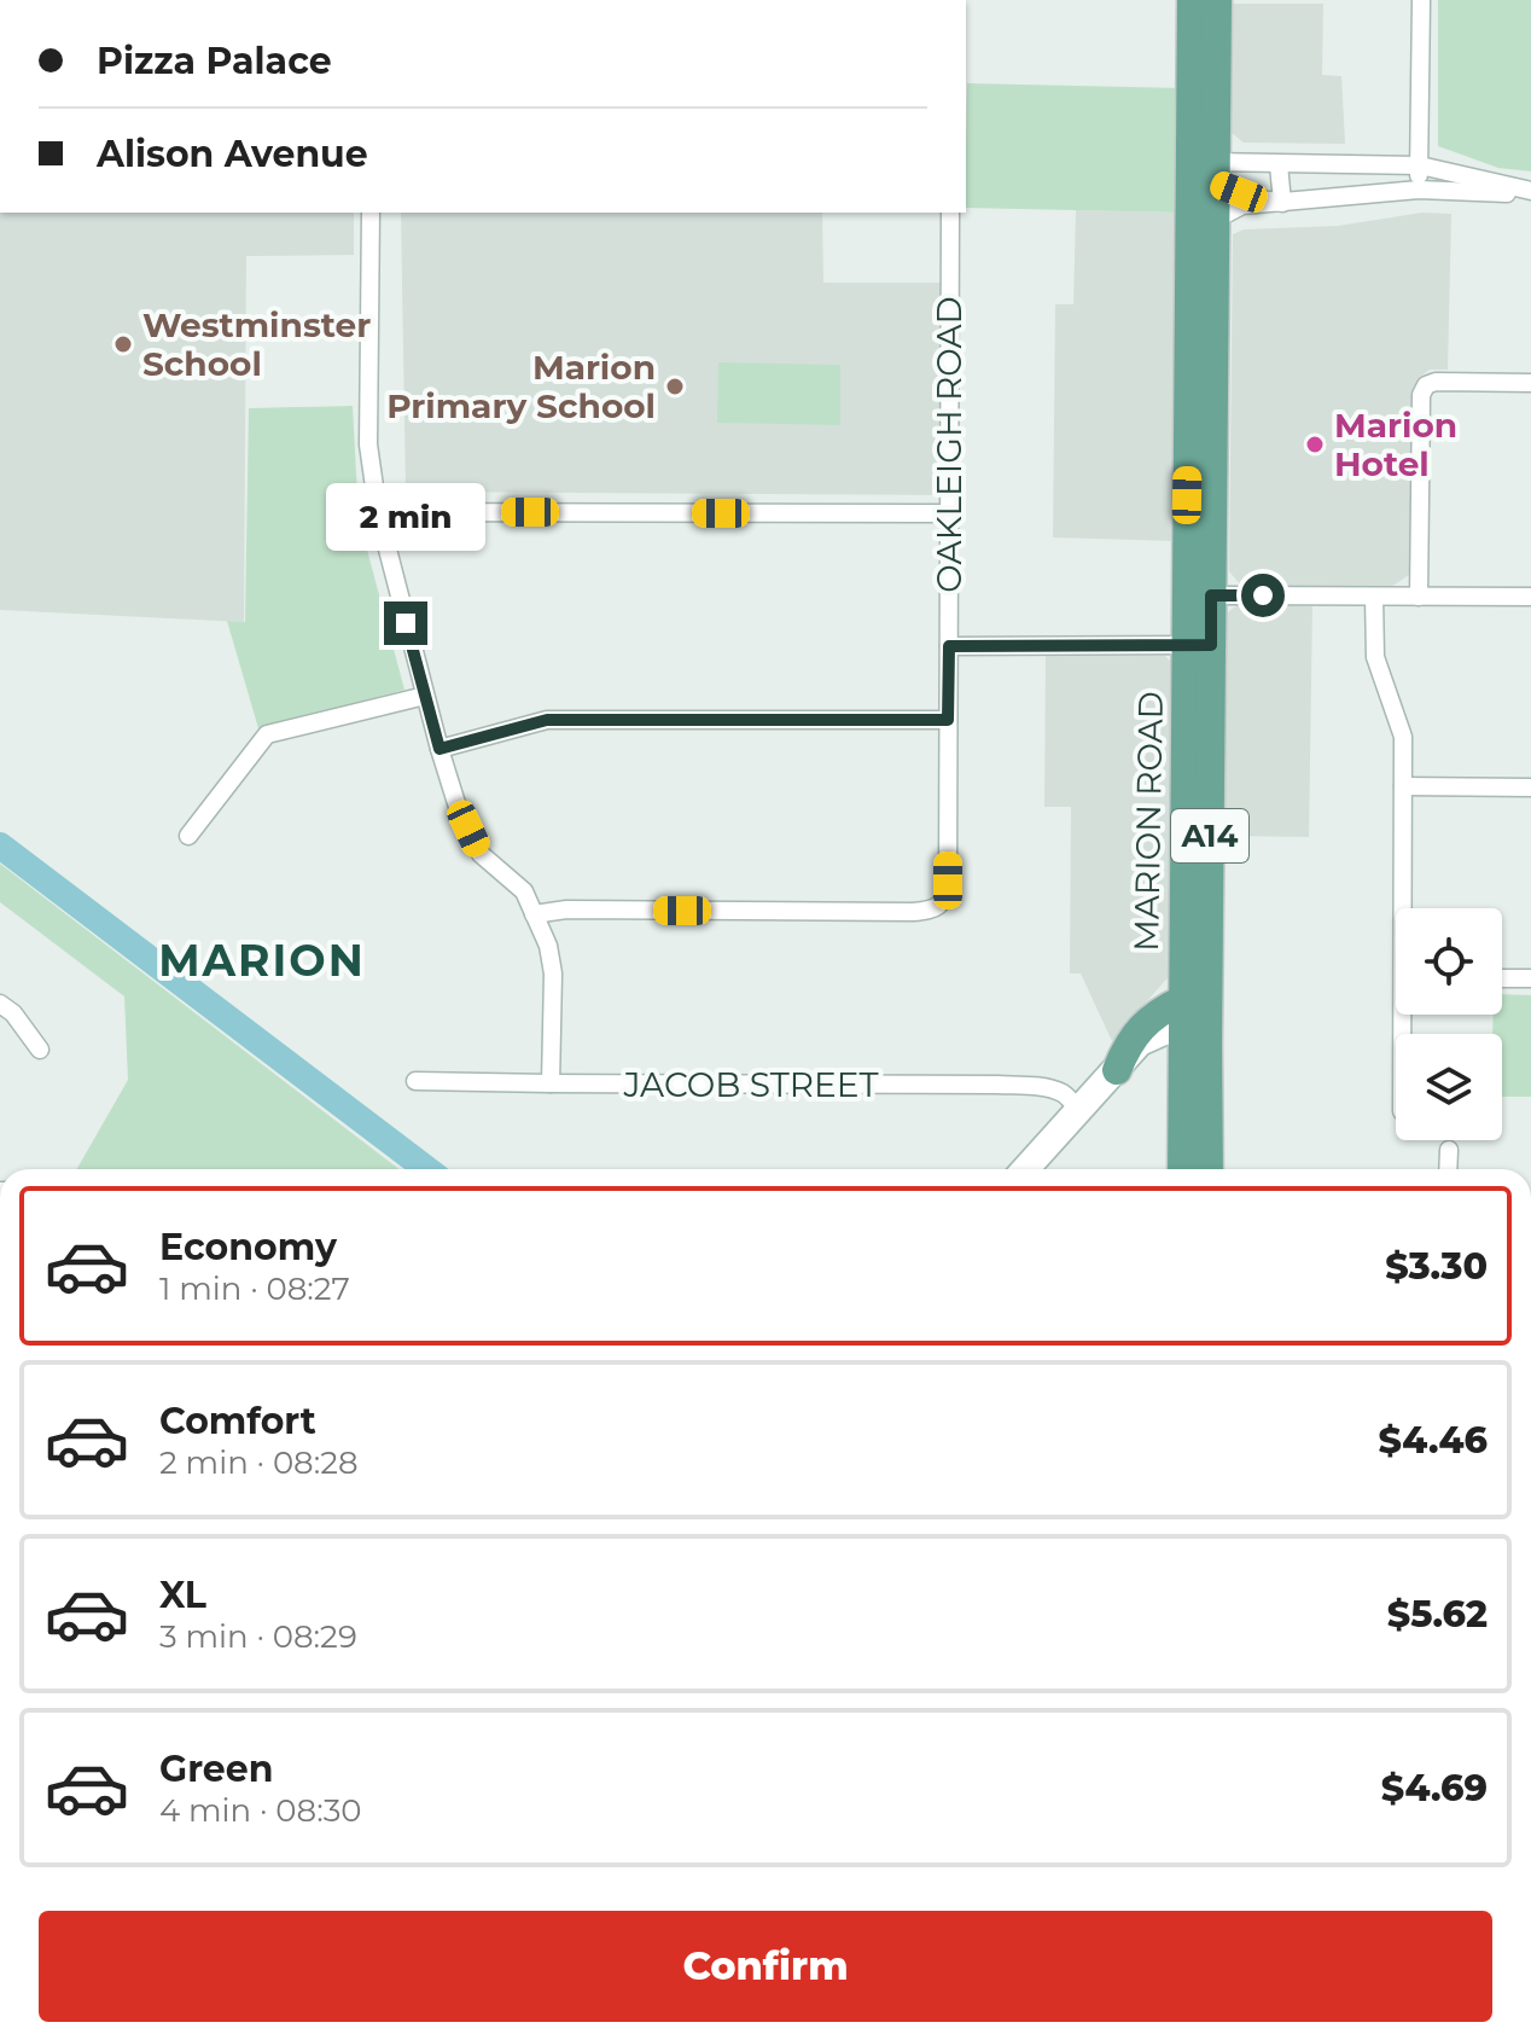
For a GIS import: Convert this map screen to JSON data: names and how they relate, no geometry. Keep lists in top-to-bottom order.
{
  "streets": {
    "main road": ["MARION ROAD", "A14"],
    "street": ["OAKLEIGH ROAD", "JACOB STREET"]
  },
  "districts": ["MARION"],
  "places": ["Westminster School", "Marion Primary School", "Marion Hotel"],
  "page": {
    "banner": ["Pizza Palace", "Alison Avenue"],
    "bubble": "2 min",
    "list": [
      {
        "name": "Economy",
        "note": "1 min · 08:27",
        "value": "$3.30"
      },
      {
        "name": "Comfort",
        "note": "2 min · 08:28",
        "value": "$4.46"
      },
      {
        "name": "XL",
        "note": "3 min · 08:29",
        "value": "$5.62"
      },
      {
        "name": "Green",
        "note": "4 min · 08:30",
        "value": "$4.69"
      }
    ],
    "buttons": "Confirm"
  }
}
